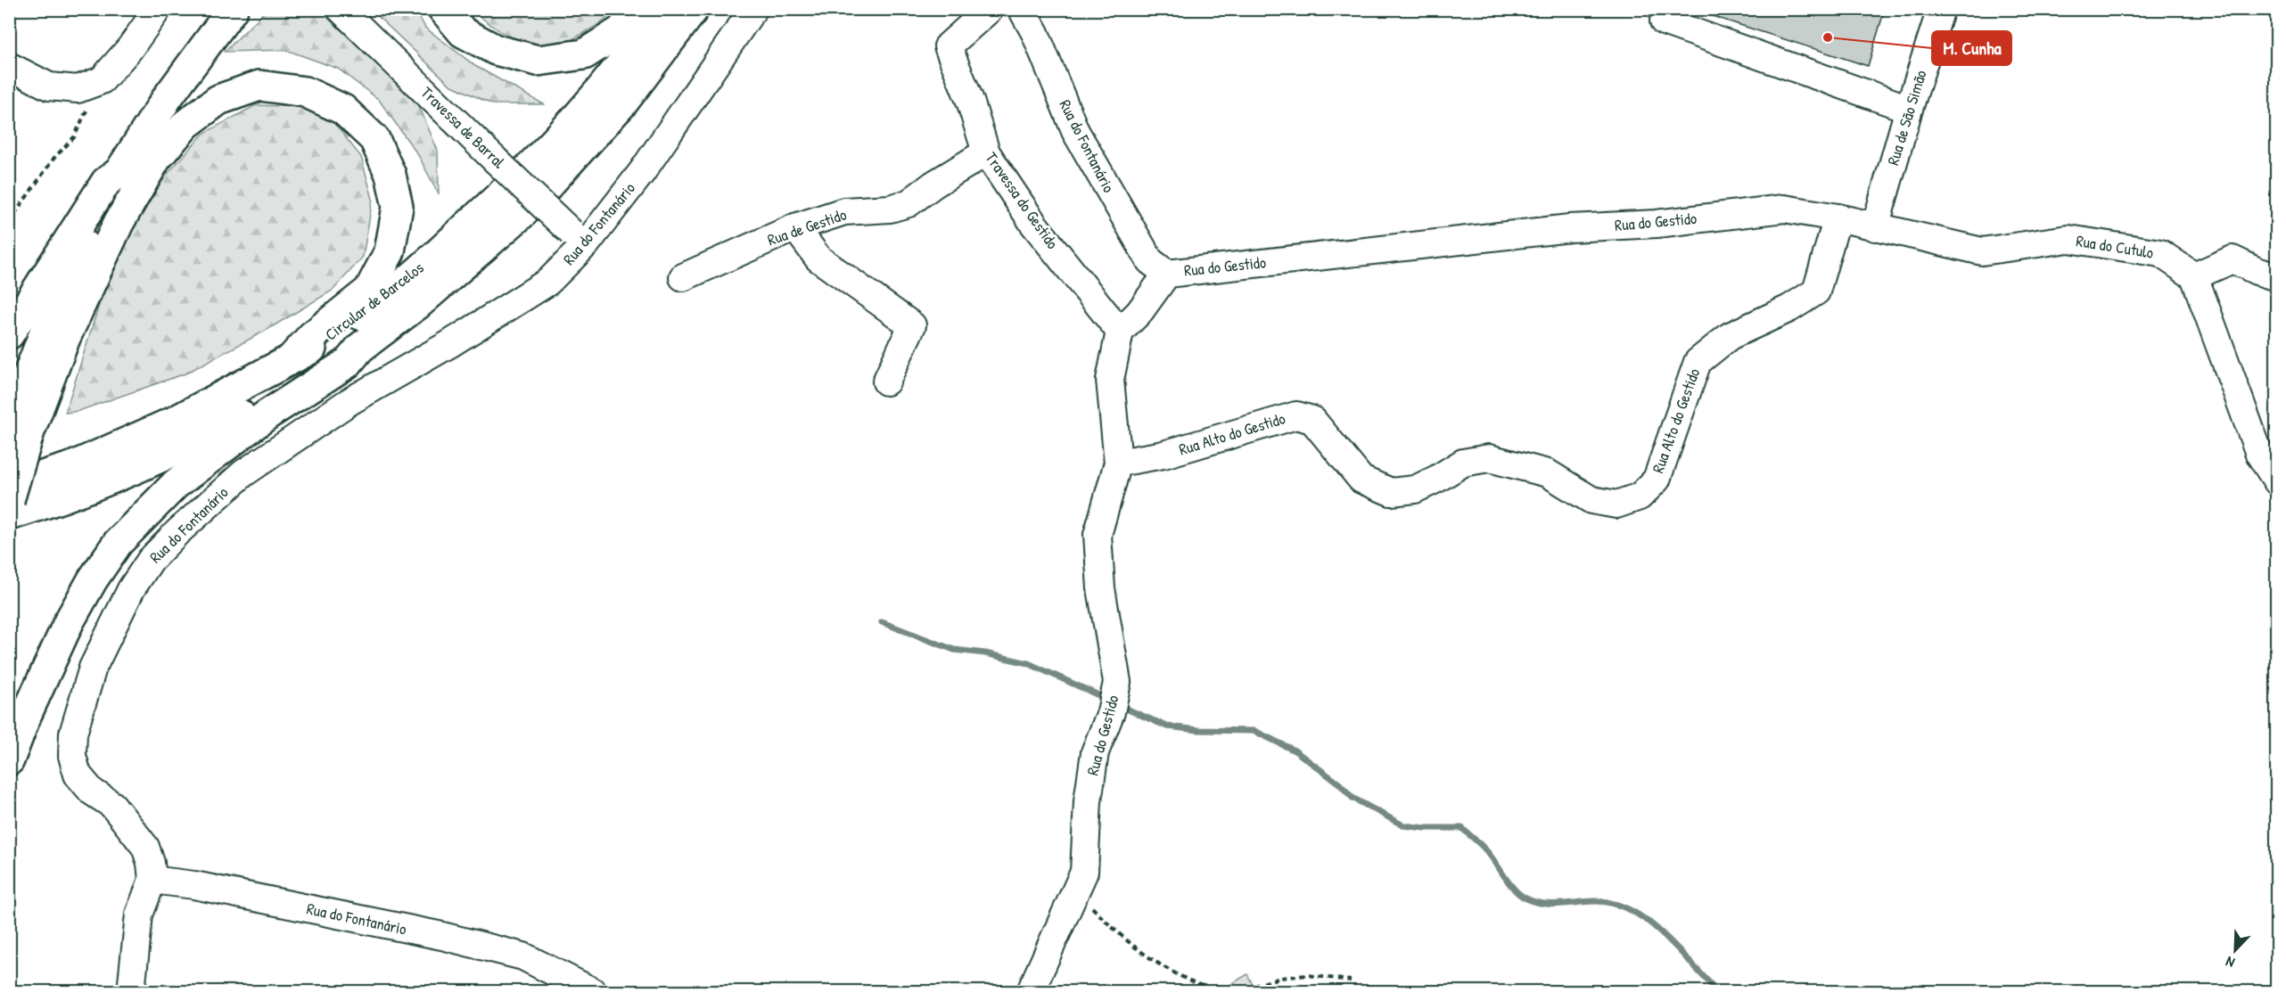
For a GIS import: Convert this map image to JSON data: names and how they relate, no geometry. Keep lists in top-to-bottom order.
{
  "streets": {
    "main road": ["Circular de Barcelos"],
    "street": [
      "Rua de São Simão",
      "Travessa de Barral",
      "Rua do Fontanário",
      "Travessa do Gestido",
      "Rua do Gestido",
      "Rua de Gestido",
      "Rua do Cutulo",
      "Rua Alto do Gestido"
    ]
  },
  "crossings": [
    ["Rua de São Simão", "Rua do Gestido"],
    ["Rua de São Simão", "Rua do Cutulo"],
    ["Travessa de Barral", "Rua do Fontanário"],
    ["Rua do Fontanário", "Rua do Gestido"],
    ["Travessa do Gestido", "Rua do Gestido"],
    ["Travessa do Gestido", "Rua de Gestido"],
    ["Rua do Gestido", "Rua do Cutulo"],
    ["Rua do Gestido", "Rua Alto do Gestido"]
  ],
  "places": ["M. Cunha"],
  "north": "bottom left"
}
